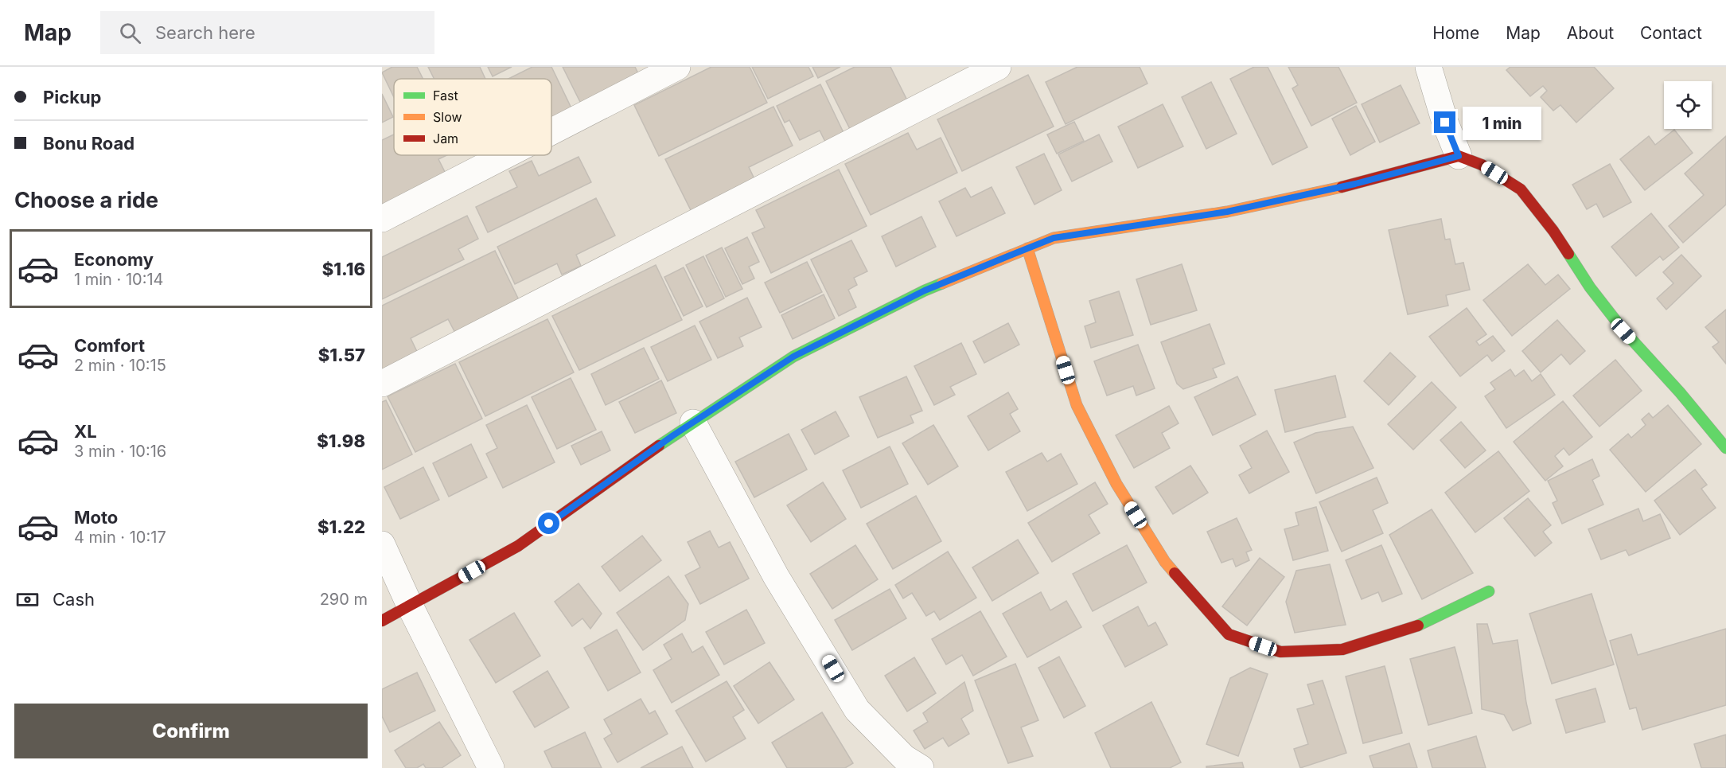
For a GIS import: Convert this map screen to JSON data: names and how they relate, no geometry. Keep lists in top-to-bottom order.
{
  "legend": ["Fast", "Slow", "Jam"],
  "page": {
    "header": "Map",
    "search": "Search here",
    "nav": [
      "Home",
      "Map",
      "About",
      "Contact"
    ],
    "banner": ["Pickup", "Bonu Road"],
    "bubble": "1 min",
    "heading": "Choose a ride",
    "list": [
      {
        "name": "Economy",
        "note": "1 min · 10:14",
        "value": "$1.16"
      },
      {
        "name": "Comfort",
        "note": "2 min · 10:15",
        "value": "$1.57"
      },
      {
        "name": "XL",
        "note": "3 min · 10:16",
        "value": "$1.98"
      },
      {
        "name": "Moto",
        "note": "4 min · 10:17",
        "value": "$1.22"
      }
    ],
    "pay": ["Cash", "290 m"],
    "buttons": "Confirm"
  }
}
